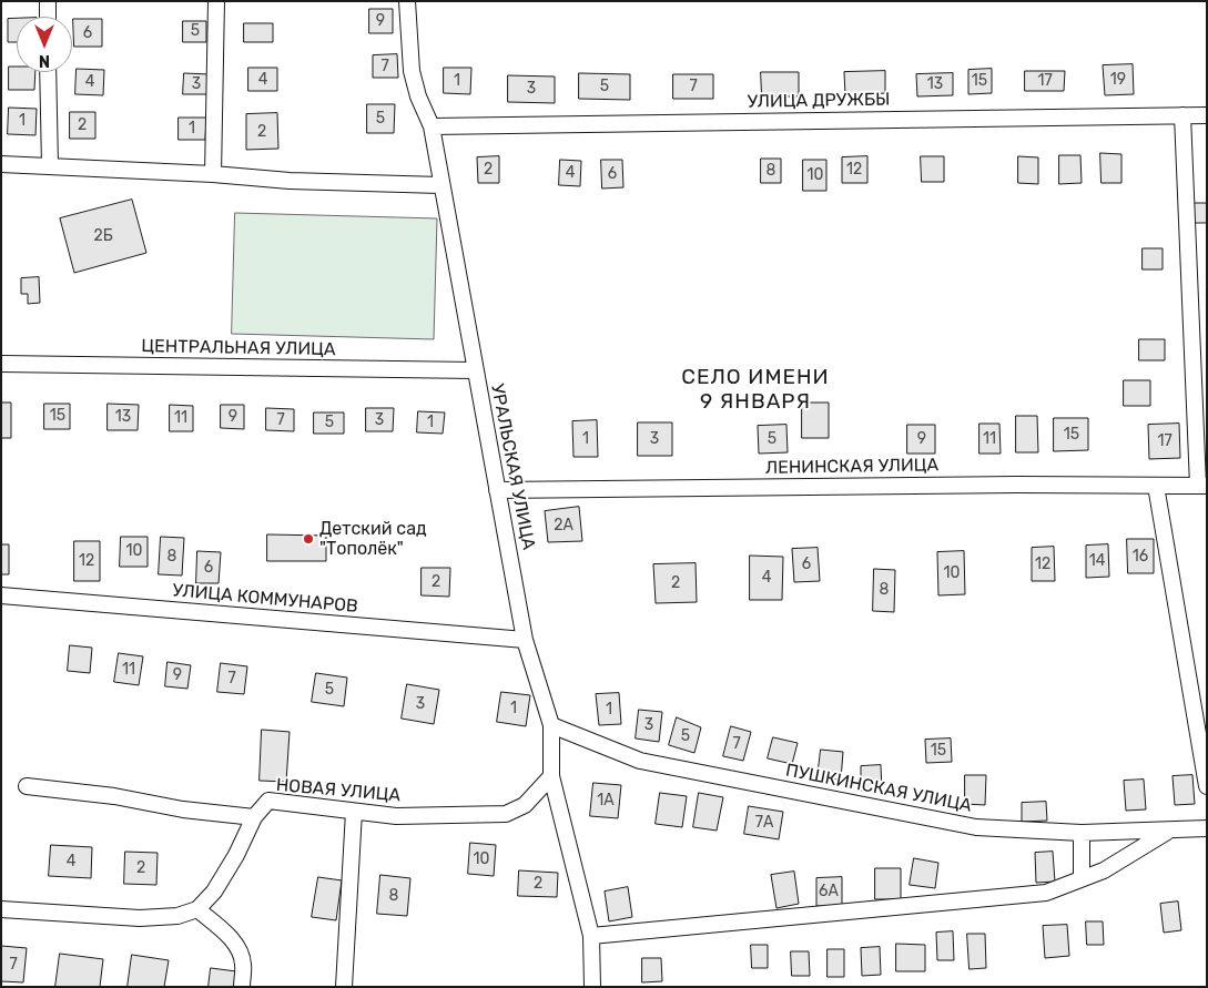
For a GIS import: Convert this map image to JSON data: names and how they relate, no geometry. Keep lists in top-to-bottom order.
{
  "streets": {
    "street": [
      "УЛИЦА ДРУЖБЫ",
      "ЦЕНТРАЛЬНАЯ УЛИЦА",
      "УРАЛЬСКАЯ УЛИЦА",
      "ЛЕНИНСКАЯ УЛИЦА",
      "УЛИЦА КОММУНАРОВ",
      "ПУШКИНСКАЯ УЛИЦА",
      "НОВАЯ УЛИЦА"
    ]
  },
  "crossings": [
    ["УЛИЦА ДРУЖБЫ", "УРАЛЬСКАЯ УЛИЦА"],
    ["ЦЕНТРАЛЬНАЯ УЛИЦА", "УРАЛЬСКАЯ УЛИЦА"],
    ["УРАЛЬСКАЯ УЛИЦА", "ЛЕНИНСКАЯ УЛИЦА"],
    ["УРАЛЬСКАЯ УЛИЦА", "УЛИЦА КОММУНАРОВ"],
    ["УРАЛЬСКАЯ УЛИЦА", "ПУШКИНСКАЯ УЛИЦА"],
    ["УРАЛЬСКАЯ УЛИЦА", "НОВАЯ УЛИЦА"]
  ],
  "districts": ["СЕЛО ИМЕНИ 9 ЯНВАРЯ"],
  "places": ["Детский сад \"Тополёк\""],
  "house_numbers": [
    "9",
    "5",
    "6",
    "7",
    "4",
    "19",
    "1",
    "15",
    "17",
    "4",
    "3",
    "13",
    "5",
    "7",
    "3",
    "5",
    "1",
    "2",
    "1",
    "2",
    "2",
    "12",
    "8",
    "4",
    "6",
    "10",
    "2Б",
    "15",
    "13",
    "9",
    "11",
    "7",
    "3",
    "5",
    "1",
    "15",
    "1",
    "3",
    "5",
    "9",
    "11",
    "17",
    "2А",
    "10",
    "8",
    "16",
    "12",
    "14",
    "6",
    "12",
    "6",
    "10",
    "4",
    "2",
    "2",
    "8",
    "11",
    "9",
    "7",
    "5",
    "3",
    "1",
    "1",
    "3",
    "5",
    "7",
    "15",
    "1А",
    "7А",
    "10",
    "4",
    "2",
    "2",
    "6А",
    "8",
    "7"
  ],
  "north": "bottom"
}
